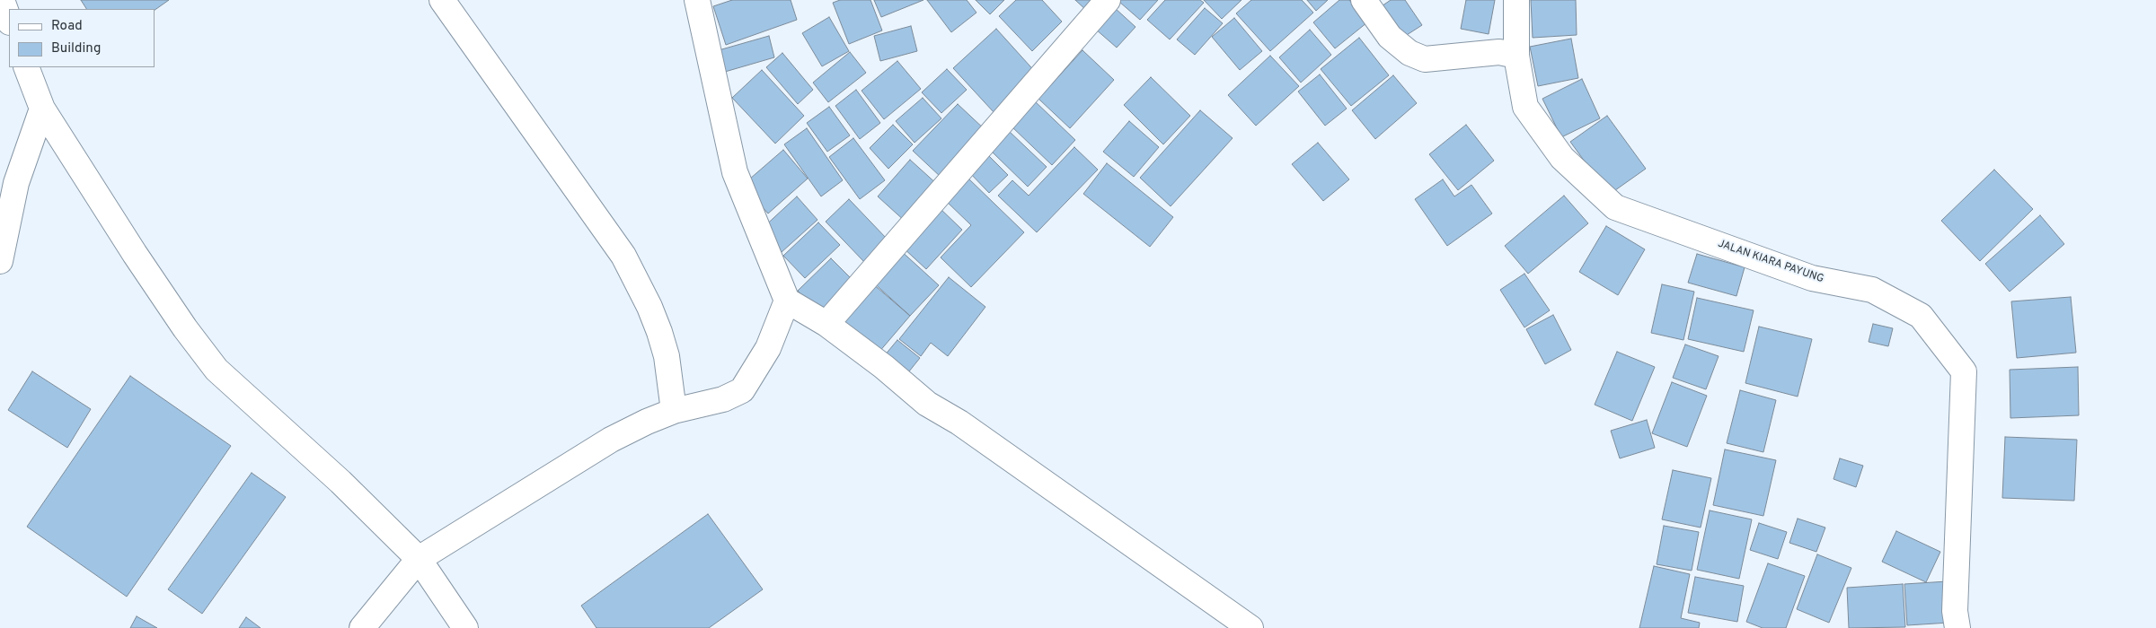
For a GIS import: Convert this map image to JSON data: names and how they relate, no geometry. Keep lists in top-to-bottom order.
{
  "streets": {
    "street": ["JALAN KIARA PAYUNG"]
  },
  "legend": ["Road", "Building"]
}
